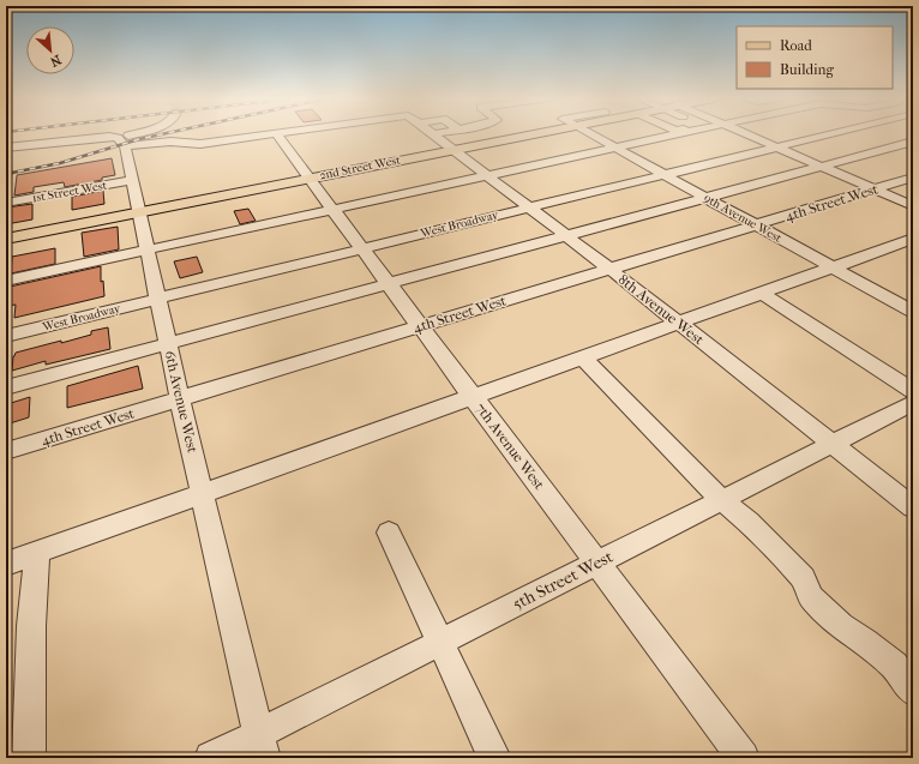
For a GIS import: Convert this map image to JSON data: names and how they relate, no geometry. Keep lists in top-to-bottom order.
{
  "streets": {
    "main road": ["2nd Street West"],
    "street": [
      "1st Street West",
      "4th Street West",
      "9th Avenue West",
      "West Broadway",
      "8th Avenue West",
      "6th Avenue West",
      "7th Avenue West",
      "5th Street West"
    ]
  },
  "crossings": [
    ["2nd Street West", "8th Avenue West"],
    ["2nd Street West", "6th Avenue West"],
    ["2nd Street West", "7th Avenue West"],
    ["1st Street West", "6th Avenue West"],
    ["4th Street West", "9th Avenue West"],
    ["4th Street West", "8th Avenue West"],
    ["4th Street West", "6th Avenue West"],
    ["4th Street West", "7th Avenue West"],
    ["9th Avenue West", "West Broadway"],
    ["West Broadway", "8th Avenue West"],
    ["West Broadway", "6th Avenue West"],
    ["West Broadway", "7th Avenue West"],
    ["8th Avenue West", "5th Street West"],
    ["6th Avenue West", "5th Street West"],
    ["7th Avenue West", "5th Street West"]
  ],
  "legend": ["Road", "Building"],
  "north": "bottom right"
}
